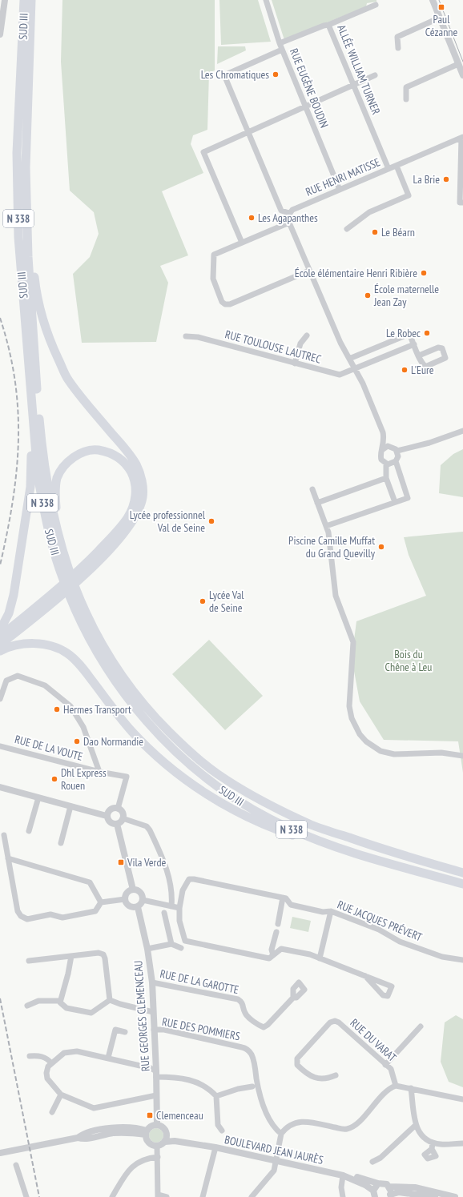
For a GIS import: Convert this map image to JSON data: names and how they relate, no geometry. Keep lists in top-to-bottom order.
{
  "streets": {
    "highway": ["SUD III", "N 338"],
    "street": [
      "ALLÉE WILLIAM TURNER",
      "RUE EUGÈNE BOUDIN",
      "RUE HENRI MATISSE",
      "RUE TOULOUSE LAUTREC",
      "RUE DE LA VOUTE",
      "RUE JACQUES PRÉVERT",
      "RUE DE LA GAROTTE",
      "RUE GEORGES CLEMENCEAU",
      "RUE DES POMMIERS",
      "RUE DU VARAT",
      "BOULEVARD JEAN JAURÈS"
    ]
  },
  "crossings": [
    ["SUD III", "N 338"],
    ["ALLÉE WILLIAM TURNER", "RUE EUGÈNE BOUDIN"],
    ["ALLÉE WILLIAM TURNER", "RUE HENRI MATISSE"],
    ["RUE EUGÈNE BOUDIN", "RUE HENRI MATISSE"],
    ["RUE DE LA GAROTTE", "RUE GEORGES CLEMENCEAU"],
    ["RUE GEORGES CLEMENCEAU", "RUE DES POMMIERS"],
    ["RUE GEORGES CLEMENCEAU", "BOULEVARD JEAN JAURÈS"]
  ],
  "parks": ["Bois du Chêne à Leu"],
  "places": {
    "transit": ["Paul Cézanne", "Vila Verde", "Clemenceau"],
    "other": [
      "Les Chromatiques",
      "La Brie",
      "Les Agapanthes",
      "Le Béarn",
      "École élémentaire Henri Ribière",
      "École maternelle Jean Zay",
      "Le Robec",
      "L'Eure",
      "Lycée professionnel Val de Seine",
      "Piscine Camille Muffat du Grand Quevilly",
      "Lycée Val de Seine",
      "Hermes Transport",
      "Dao Normandie",
      "Dhl Express Rouen"
    ]
  }
}
